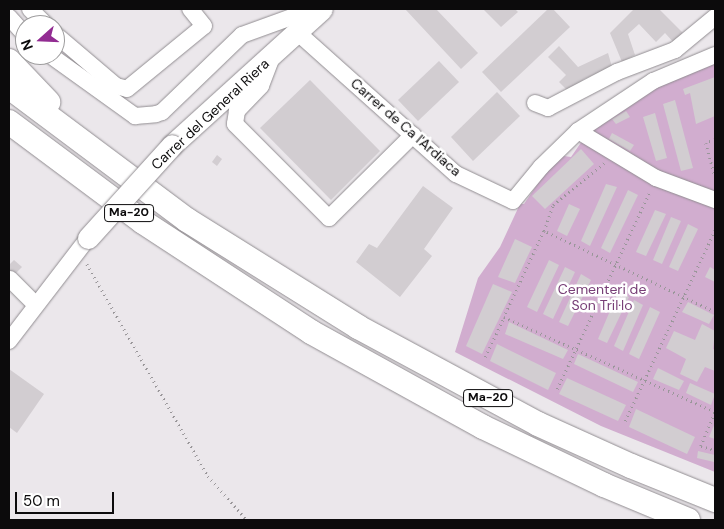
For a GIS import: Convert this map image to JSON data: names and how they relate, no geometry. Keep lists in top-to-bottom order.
{
  "streets": {
    "highway": ["Ma-20"],
    "main road": ["Carrer del General Riera"],
    "street": ["Carrer de Ca l'Ardiaca"]
  },
  "crossings": [
    ["Carrer del General Riera", "Carrer de Ca l'Ardiaca"]
  ],
  "parks": ["Cementeri de Son Tril·lo"],
  "scale_bar": "50 m",
  "north": "left"
}
